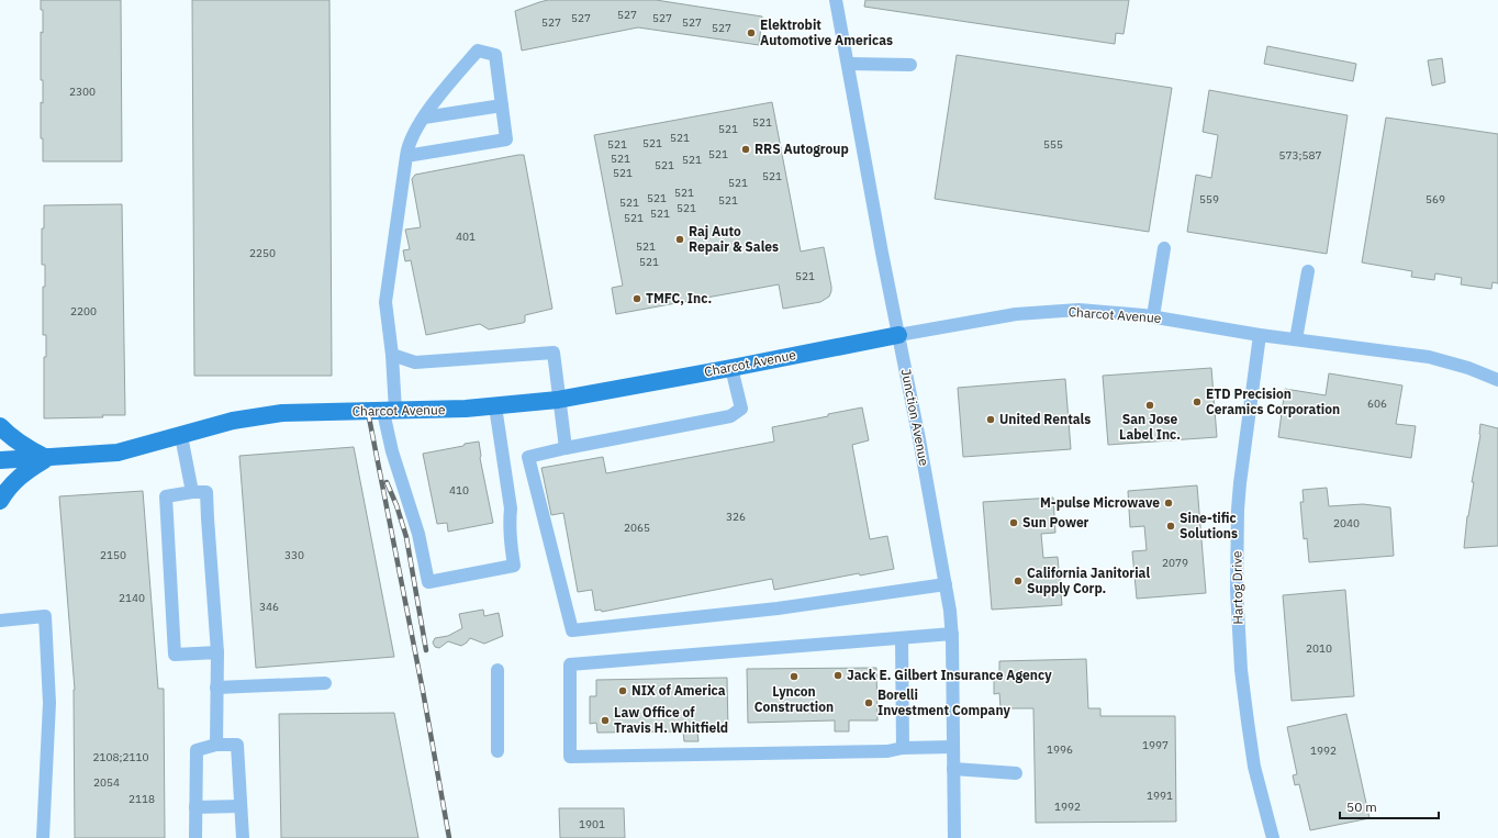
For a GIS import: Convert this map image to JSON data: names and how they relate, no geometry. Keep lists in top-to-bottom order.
{
  "streets": {
    "main road": ["Charcot Avenue"],
    "street": ["Junction Avenue", "Hartog Drive"]
  },
  "crossings": [
    ["Charcot Avenue", "Junction Avenue"],
    ["Charcot Avenue", "Hartog Drive"]
  ],
  "places": [
    "Elektrobit Automotive Americas",
    "RRS Autogroup",
    "Raj Auto Repair & Sales",
    "TMFC, Inc.",
    "ETD Precision Ceramics Corporation",
    "San Jose Label Inc.",
    "United Rentals",
    "M-pulse Microwave",
    "Sun Power",
    "Sine-tific Solutions",
    "California Janitorial Supply Corp.",
    "Jack E. Gilbert Insurance Agency",
    "Lyncon Construction",
    "NIX of America",
    "Borelli Investment Company",
    "Law Office of Travis H. Whitfield"
  ],
  "house_numbers": [
    "527",
    "527",
    "527",
    "527",
    "527",
    "527",
    "2300",
    "521",
    "521",
    "521",
    "521",
    "521",
    "555",
    "521",
    "573;587",
    "521",
    "521",
    "521",
    "521",
    "521",
    "521",
    "521",
    "521",
    "559",
    "569",
    "521",
    "521",
    "521",
    "521",
    "521",
    "401",
    "521",
    "2250",
    "521",
    "521",
    "2200",
    "606",
    "410",
    "326",
    "2040",
    "2065",
    "2150",
    "330",
    "2079",
    "2140",
    "346",
    "2010",
    "1997",
    "1996",
    "1992",
    "2108;2110",
    "2054",
    "1991",
    "2118",
    "1992",
    "1901"
  ],
  "scale_bar": "50 m"
}
